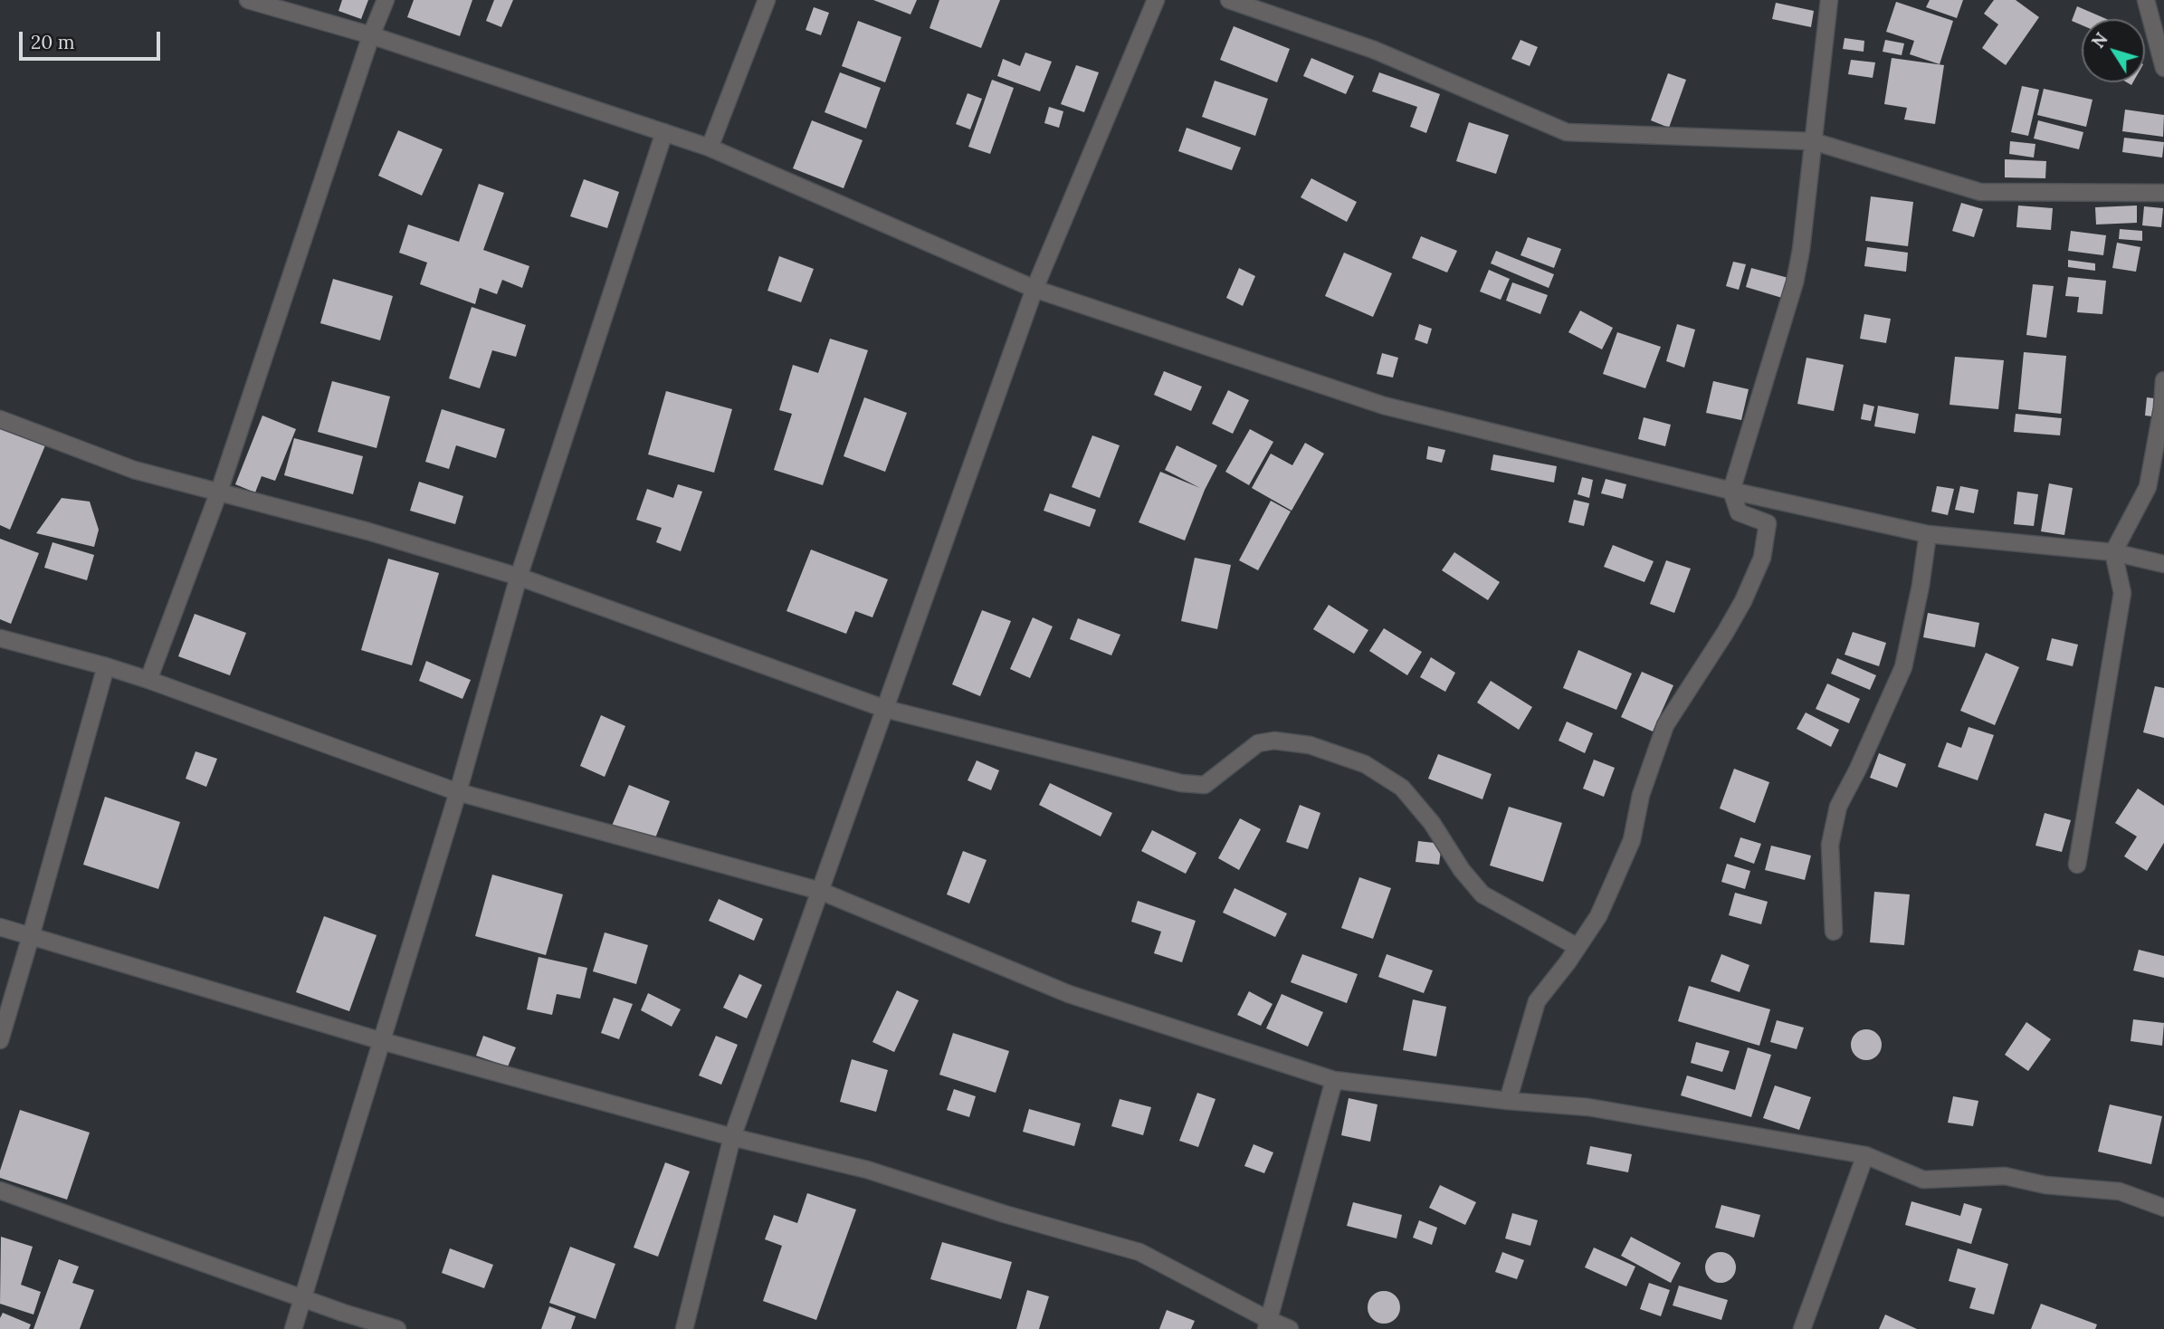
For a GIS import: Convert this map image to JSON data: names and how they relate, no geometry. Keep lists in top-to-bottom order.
{
  "scale_bar": "20 m",
  "north": "top left"
}
